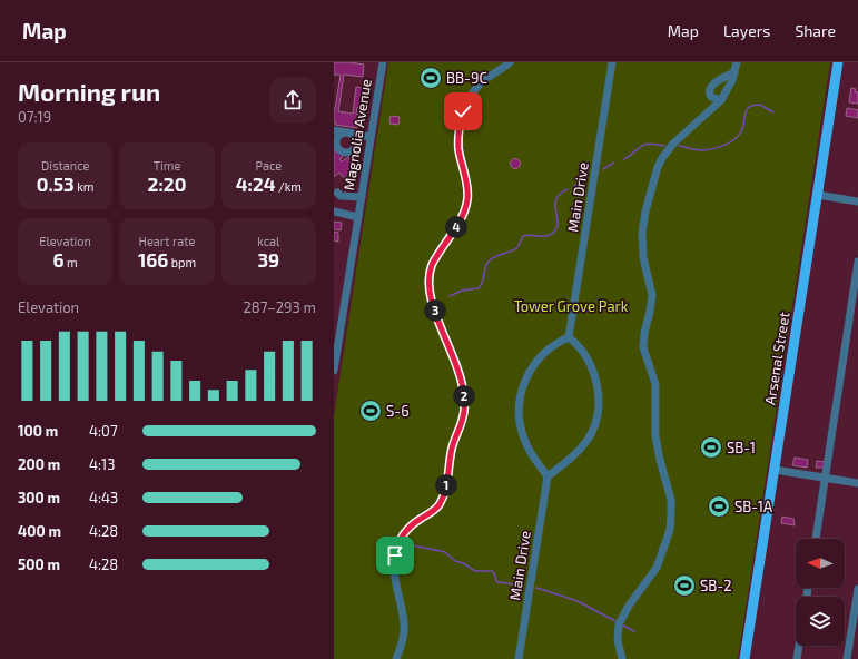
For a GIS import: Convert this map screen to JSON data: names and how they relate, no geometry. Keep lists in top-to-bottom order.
{
  "streets": {
    "main road": ["Arsenal Street"],
    "street": ["Magnolia Avenue", "Main Drive"]
  },
  "parks": ["Tower Grove Park"],
  "places": {
    "sports": [
      "BB-9C",
      "S-6",
      "SB-1",
      "SB-1A",
      "SB-2"
    ]
  },
  "north": "left",
  "page": {
    "header": "Map",
    "nav": ["Map", "Layers", "Share"],
    "heading": ["Morning run", "07:19"],
    "stats": [
      ["Distance", "0.53 km"],
      ["Time", "2:20"],
      ["Pace", "4:24 /km"],
      ["Elevation", "6 m"],
      ["Heart rate", "166 bpm"],
      ["kcal", "39"]
    ],
    "pins": [
      "4",
      "3",
      "2",
      "1"
    ],
    "chart": ["Elevation", "287–293 m"],
    "list": [
      {
        "name": "100 m",
        "note": "4:07"
      },
      {
        "name": "200 m",
        "note": "4:13"
      },
      {
        "name": "300 m",
        "note": "4:43"
      },
      {
        "name": "400 m",
        "note": "4:28"
      },
      {
        "name": "500 m",
        "note": "4:28"
      }
    ]
  }
}
